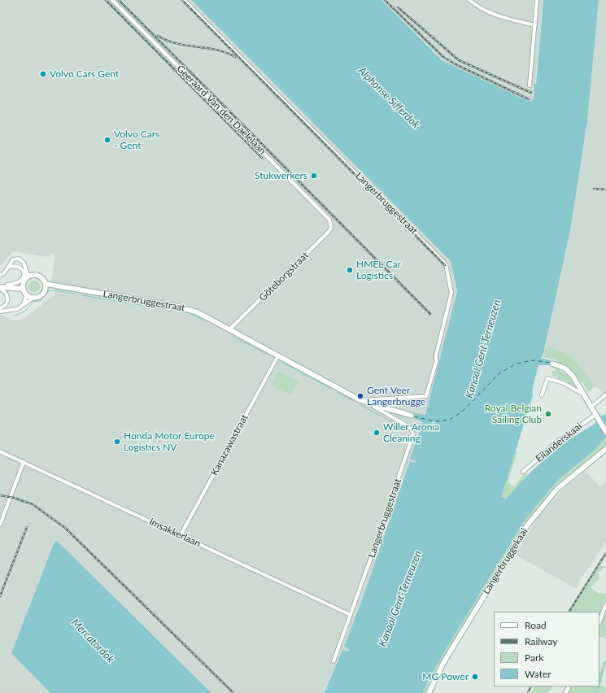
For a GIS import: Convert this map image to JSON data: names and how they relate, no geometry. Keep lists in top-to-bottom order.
{
  "streets": {
    "main road": ["Langerbruggestraat", "Langerbruggekaai"],
    "street": [
      "Geeraard Van den Daelelaan",
      "Göteborgstraat",
      "Eilanderskaai",
      "Kanazawastraat",
      "Imsakkerlaan"
    ]
  },
  "crossings": [
    ["Geeraard Van den Daelelaan", "Göteborgstraat"],
    ["Langerbruggestraat", "Göteborgstraat"],
    ["Langerbruggestraat", "Kanazawastraat"],
    ["Langerbruggestraat", "Imsakkerlaan"],
    ["Kanazawastraat", "Imsakkerlaan"]
  ],
  "water": ["Alphonse Sifferdok", "Kanaal Gent-Terneuzen", "Mercatordok"],
  "places": [
    "Volvo Cars Gent",
    "Volvo Cars - Gent",
    "Stukwerkers",
    "HMEL Car Logistics",
    "Gent Veer Langerbrugge",
    "Royal Belgian Sailing Club",
    "Willer Aronia Cleaning",
    "Honda Motor Europe Logistics NV",
    "MG Power"
  ],
  "legend": [
    "Road",
    "Railway",
    "Park",
    "Water"
  ]
}
